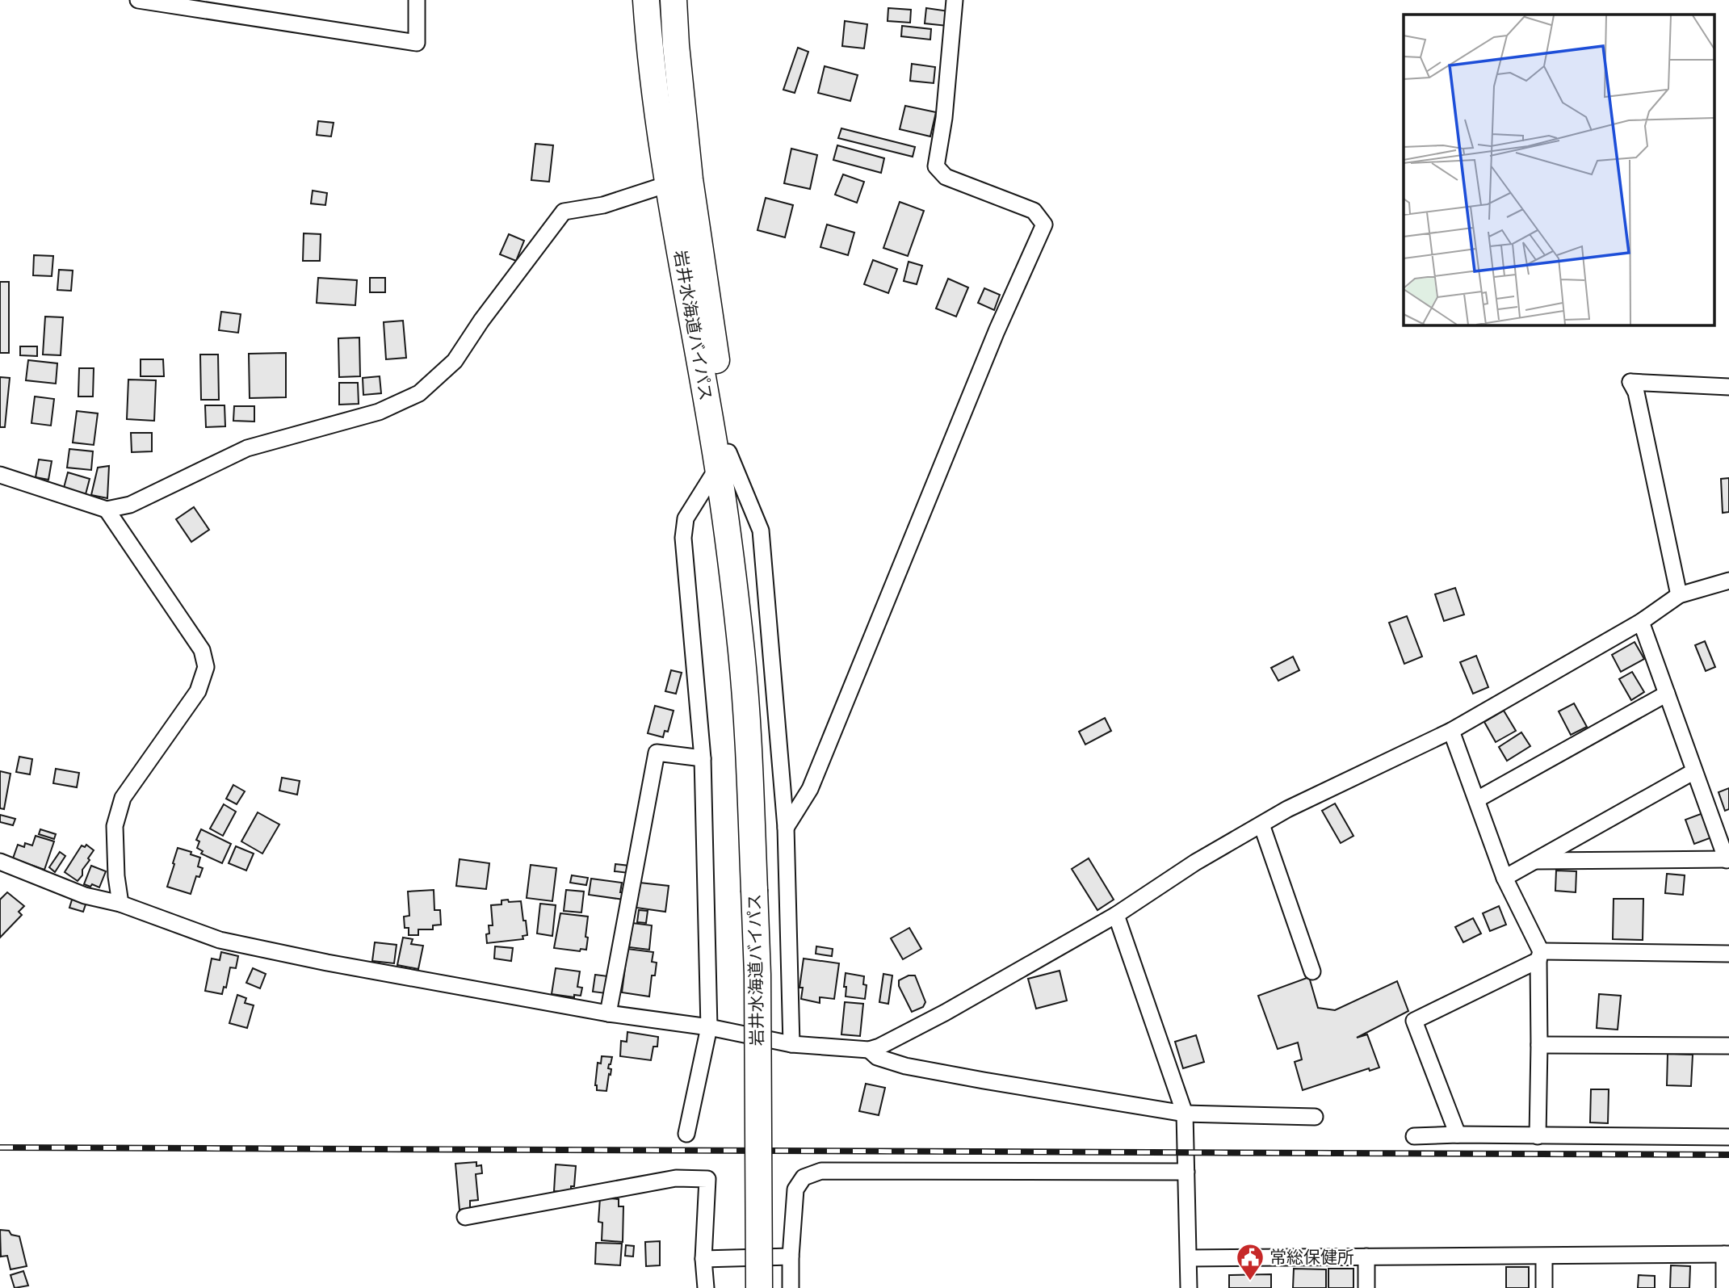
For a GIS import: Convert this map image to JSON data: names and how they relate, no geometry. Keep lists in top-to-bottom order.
{
  "streets": {
    "highway": ["岩井水海道バイパス"]
  },
  "places": {
    "public building": ["常総保健所"]
  }
}
